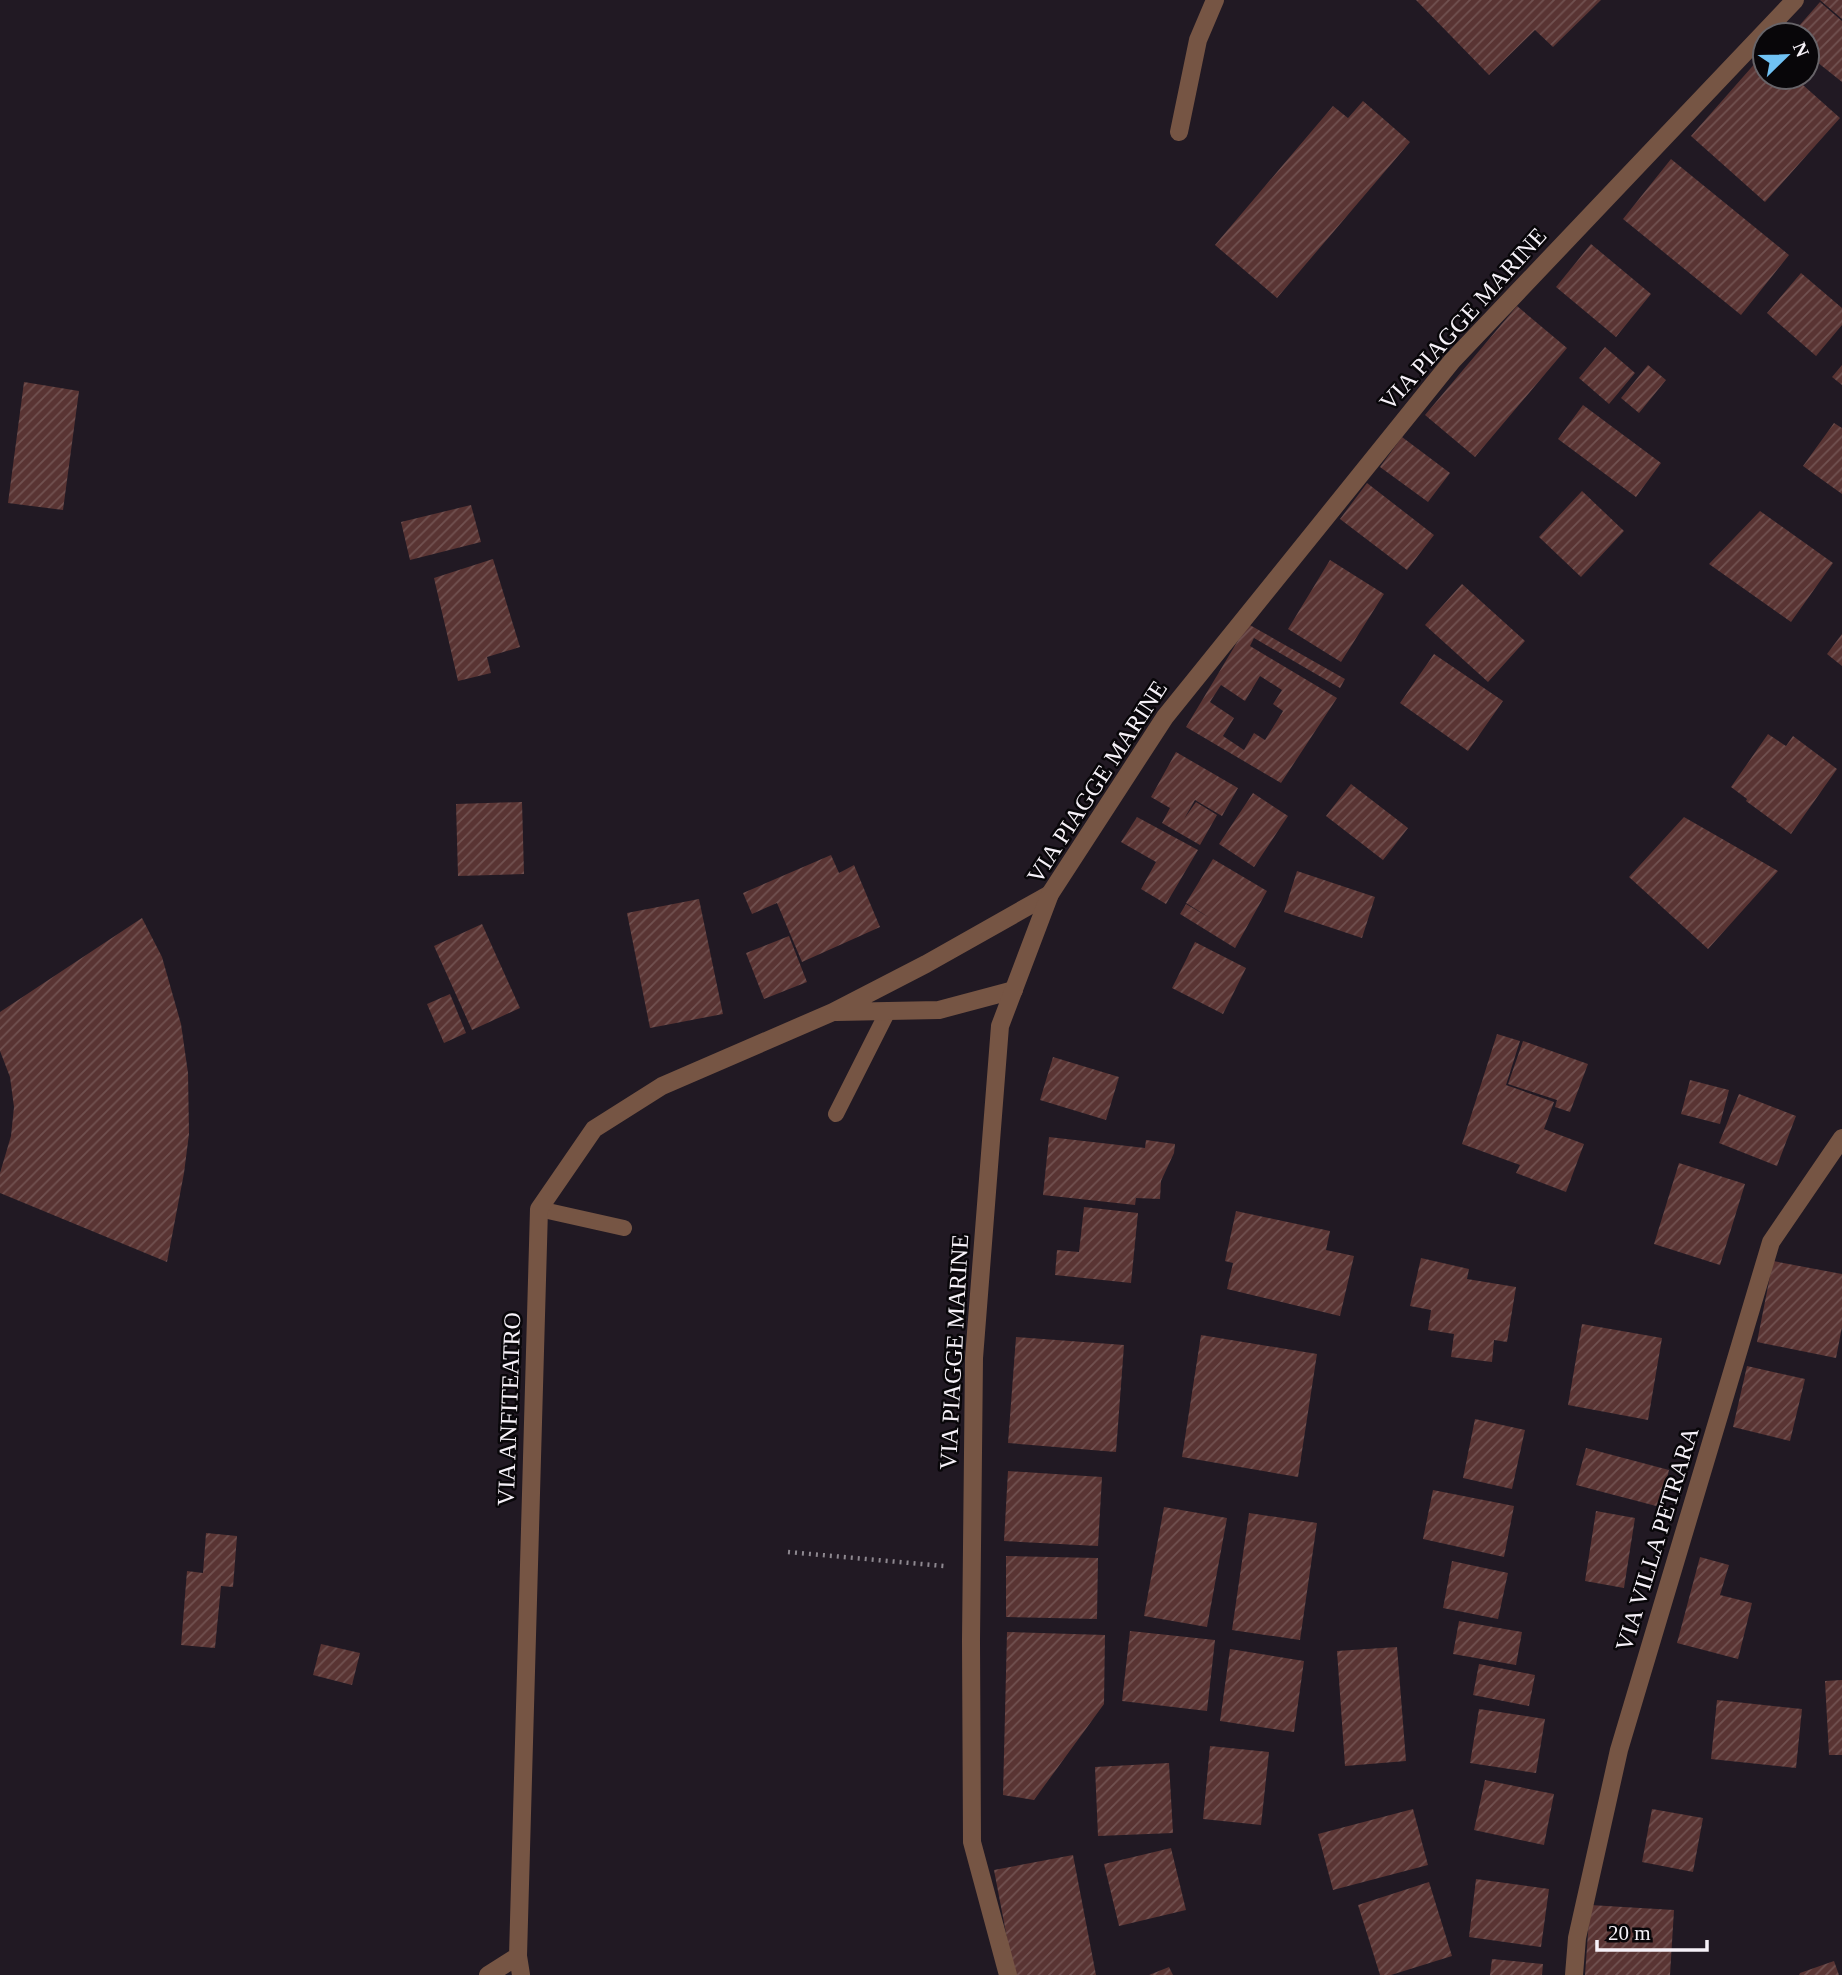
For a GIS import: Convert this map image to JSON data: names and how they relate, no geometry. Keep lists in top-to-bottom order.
{
  "streets": {
    "street": ["VIA PIAGGE MARINE", "VIA ANFITEATRO", "VIA VILLA PETRARA"]
  },
  "scale_bar": "20 m",
  "north": "top right"
}
